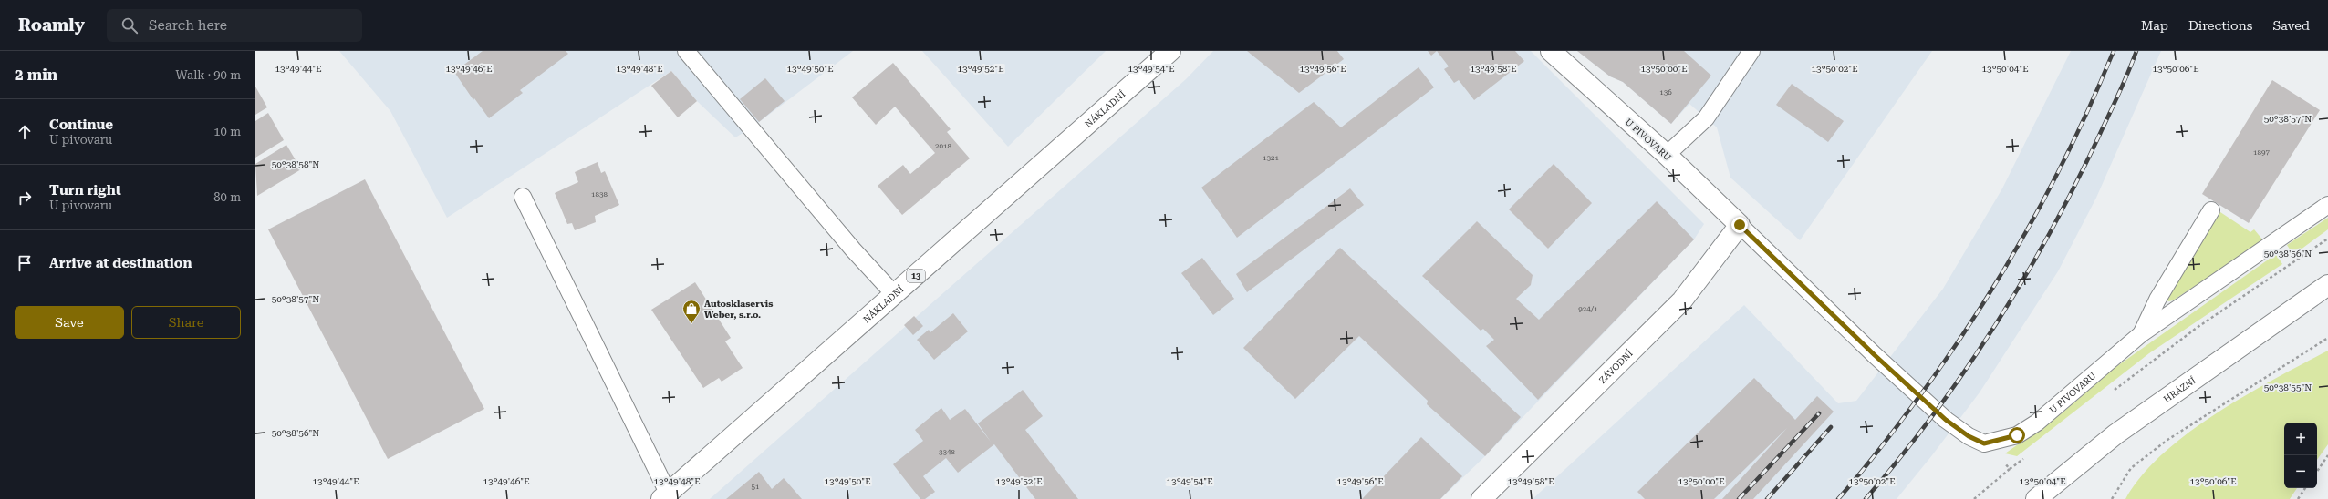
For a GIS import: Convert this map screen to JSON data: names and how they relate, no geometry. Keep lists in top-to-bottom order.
{
  "streets": {
    "main road": [
      "NÁKLADNÍ",
      "U PIVOVARU",
      "13",
      "ZÁVODNÍ",
      "HRÁZNÍ"
    ]
  },
  "crossings": [
    ["U PIVOVARU", "ZÁVODNÍ"]
  ],
  "places": {
    "shop": ["Autosklaservis Weber, s.r.o."]
  },
  "house_numbers": [
    "136",
    "2018",
    "1897",
    "1321",
    "1838",
    "924/1",
    "3348",
    "51"
  ],
  "page": {
    "header": "Roamly",
    "search": "Search here",
    "nav": ["Map", "Directions", "Saved"],
    "heading": ["2 min", "Walk · 90 m"],
    "list": [
      ["Continue", "U pivovaru", "10 m"],
      ["Turn right", "U pivovaru", "80 m"],
      "Arrive at destination"
    ],
    "buttons": ["Save", "Share"],
    "map_buttons": ["+", "−"]
  },
  "coordinates": [
    "13°49'44\"E",
    "13°49'46\"E",
    "13°49'48\"E",
    "13°49'50\"E",
    "13°49'52\"E",
    "13°49'54\"E",
    "13°49'56\"E",
    "13°49'58\"E",
    "13°50'00\"E",
    "13°50'02\"E",
    "13°50'04\"E",
    "13°50'06\"E",
    "50°38'57\"N",
    "50°38'58\"N",
    "50°38'56\"N",
    "50°38'55\"N"
  ]
}
